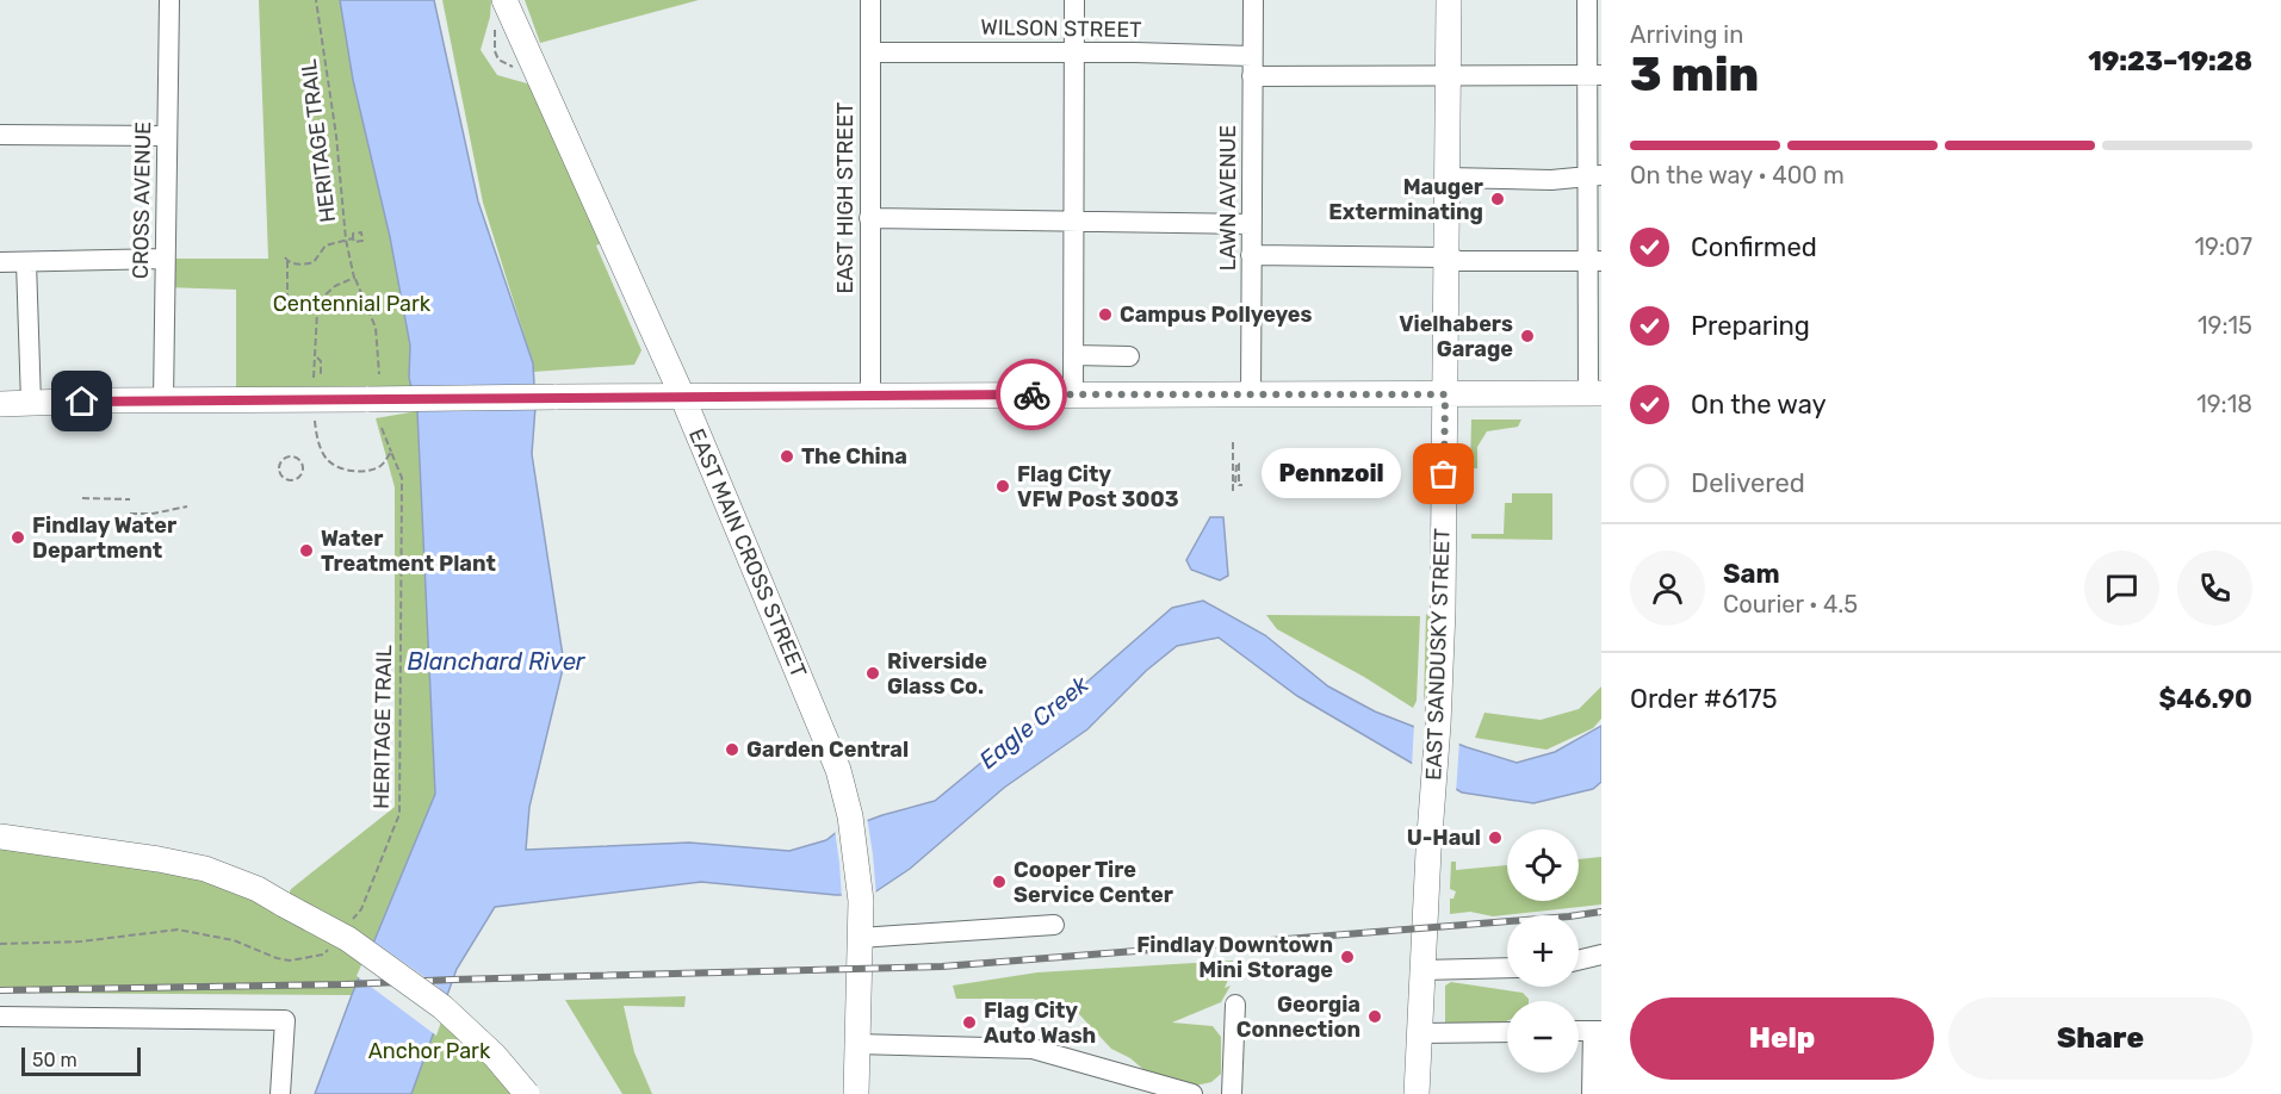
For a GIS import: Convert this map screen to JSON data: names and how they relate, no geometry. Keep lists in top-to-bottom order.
{
  "streets": {
    "main road": ["EAST MAIN CROSS STREET", "EAST SANDUSKY STREET"],
    "street": [
      "WILSON STREET",
      "EAST HIGH STREET",
      "LAWN AVENUE",
      "CROSS AVENUE"
    ],
    "path": ["HERITAGE TRAIL"]
  },
  "crossings": [
    ["WILSON STREET", "EAST HIGH STREET"],
    ["WILSON STREET", "LAWN AVENUE"]
  ],
  "water": ["Blanchard River", "Eagle Creek"],
  "parks": ["Centennial Park", "Anchor Park"],
  "places": [
    "Mauger Exterminating",
    "Campus Pollyeyes",
    "Vielhabers Garage",
    "The China",
    "Pennzoil",
    "Flag City VFW Post 3003",
    "Findlay Water Department",
    "Water Treatment Plant",
    "Riverside Glass Co.",
    "Garden Central",
    "U-Haul",
    "Cooper Tire Service Center",
    "Findlay Downtown Mini Storage",
    "Georgia Connection",
    "Flag City Auto Wash"
  ],
  "scale_bar": "50 m",
  "page": {
    "heading": ["3 min", "Arriving in", "19:23–19:28"],
    "panel": [
      "Sam",
      "Courier · 4.5",
      "Order #6175",
      "$46.90"
    ],
    "bar": "On the way · 400 m",
    "list": [
      ["Confirmed", "19:07"],
      ["Preparing", "19:15"],
      ["On the way", "19:18"],
      "Delivered"
    ],
    "bubble": "Pennzoil",
    "map_buttons": ["+", "−"],
    "buttons": ["Help", "Share"],
    "scale": "50 m"
  }
}
